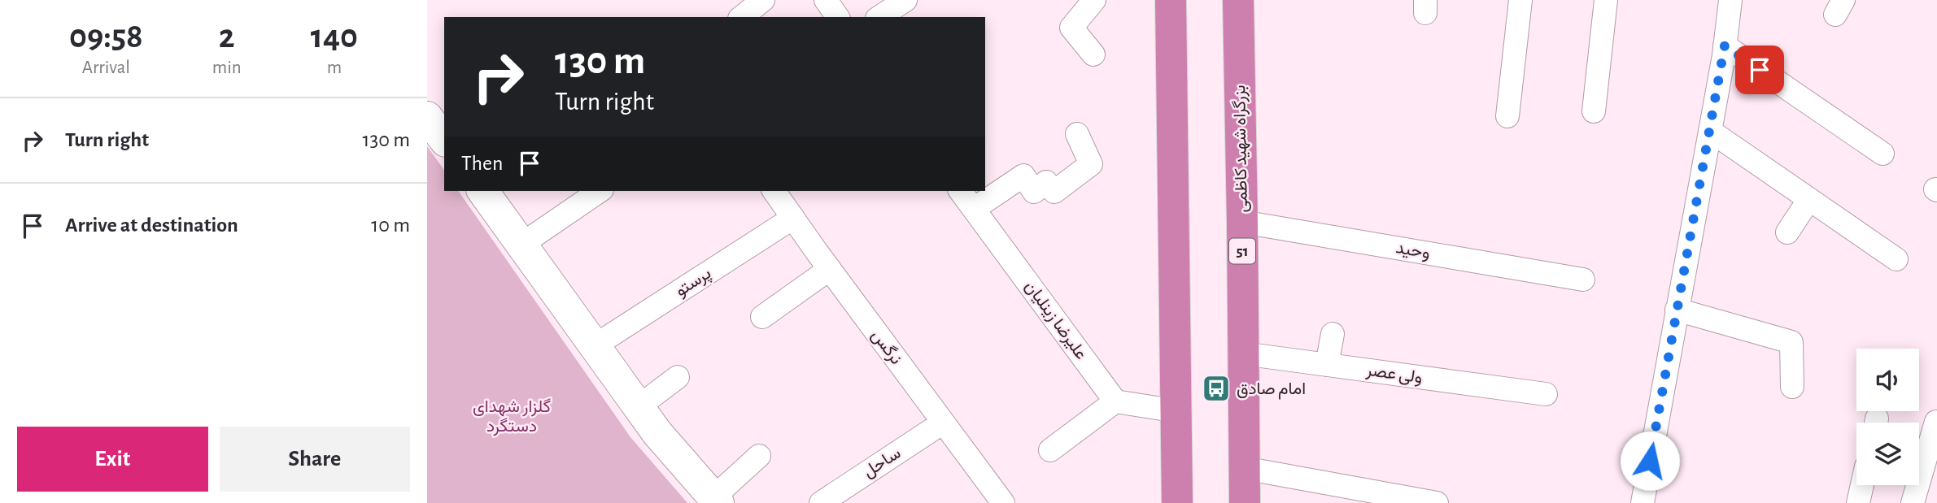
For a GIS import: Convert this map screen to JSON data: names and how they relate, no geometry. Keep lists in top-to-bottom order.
{
  "streets": {
    "highway": ["بزرگراه شهید کاظمی", "51"],
    "street": [
      "وحید",
      "پرستو",
      "علیرضا زینلیان",
      "نرگس",
      "ولی عصر",
      "ساحل"
    ]
  },
  "crossings": [
    ["بزرگراه شهید کاظمی", "وحید"],
    ["بزرگراه شهید کاظمی", "ولی عصر"],
    ["پرستو", "نرگس"],
    ["نرگس", "ساحل"]
  ],
  "parks": ["گلزار شهدای دستگرد"],
  "places": {
    "bus stop": ["امام صادق"]
  },
  "page": {
    "eta": [
      "09:58",
      "Arrival",
      "2",
      "min",
      "140",
      "m"
    ],
    "turn": ["130 m", "Turn right"],
    "list": [
      {
        "name": "Turn right",
        "value": "130 m"
      },
      {
        "name": "Arrive at destination",
        "value": "10 m"
      }
    ],
    "then": "Then",
    "buttons": ["Exit", "Share"]
  }
}
